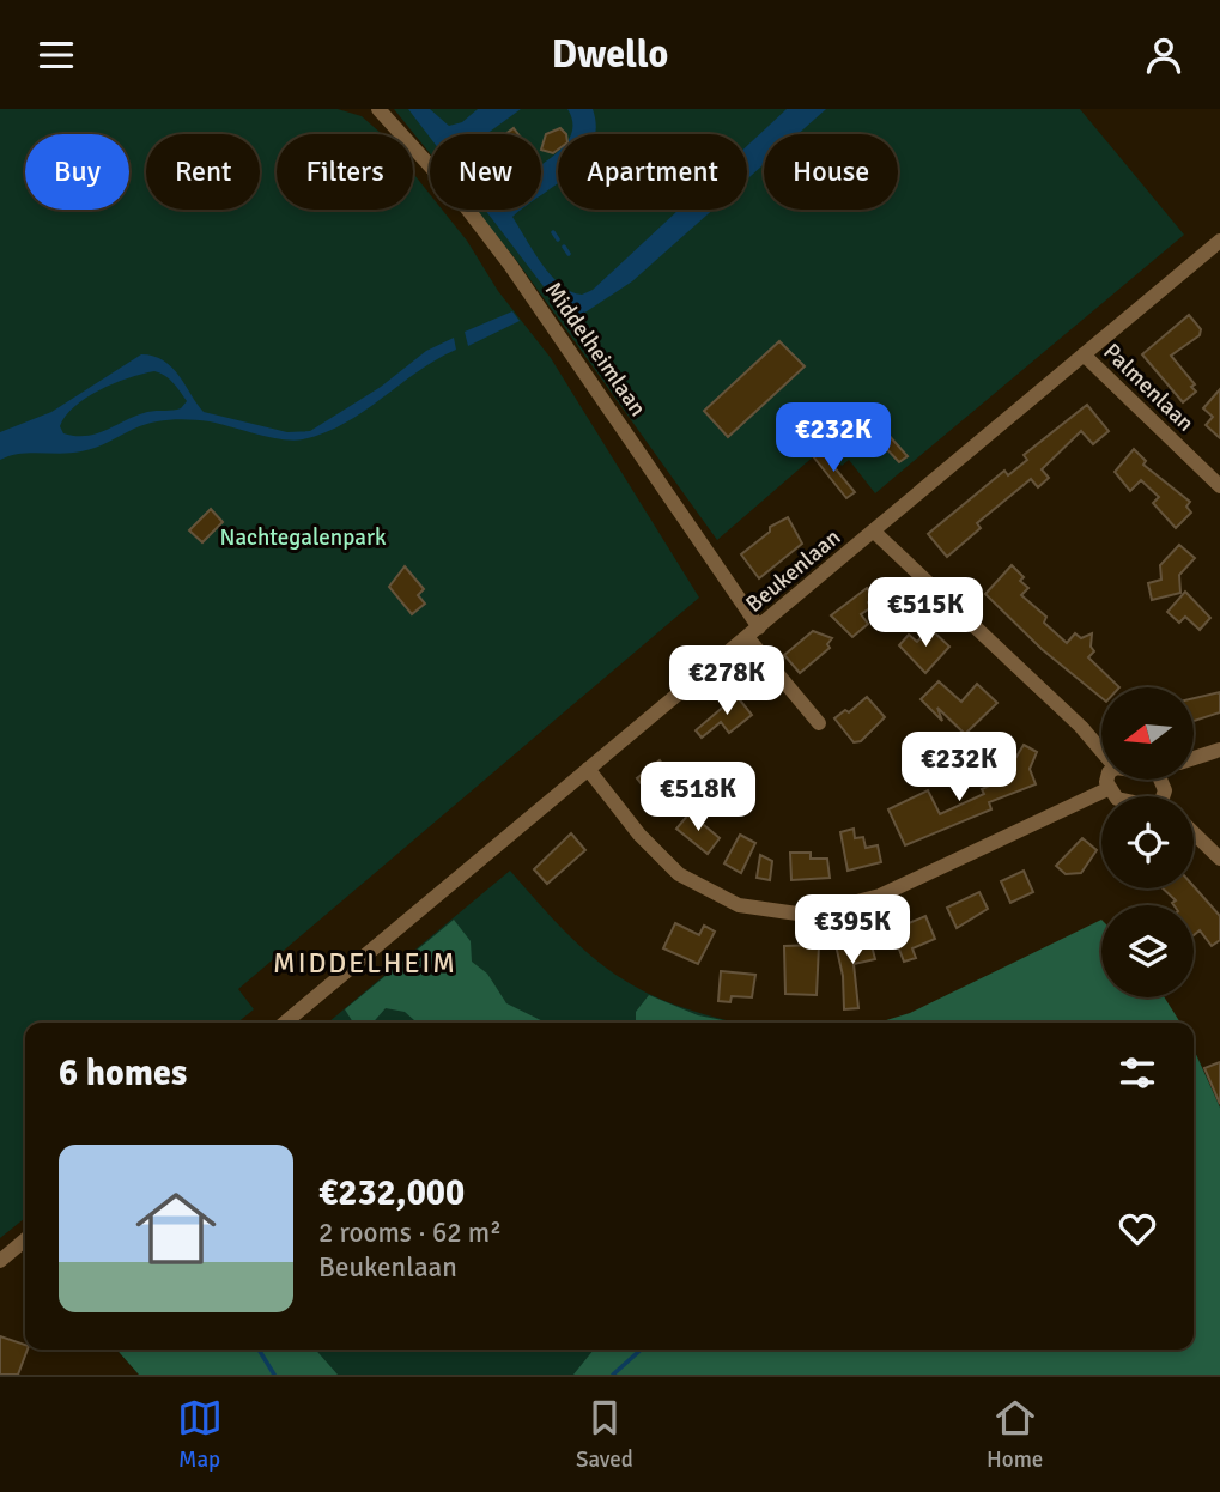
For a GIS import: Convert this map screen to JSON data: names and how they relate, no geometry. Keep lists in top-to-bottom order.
{
  "streets": {
    "street": ["Middelheimlaan", "Palmenlaan", "Beukenlaan"]
  },
  "crossings": [
    ["Middelheimlaan", "Beukenlaan"],
    ["Palmenlaan", "Beukenlaan"]
  ],
  "districts": ["MIDDELHEIM"],
  "parks": ["Nachtegalenpark"],
  "north": "left",
  "page": {
    "header": "Dwello",
    "chip": [
      "Buy",
      "Rent",
      "Filters",
      "New",
      "Apartment",
      "House"
    ],
    "price": [
      "€232K",
      "€515K",
      "€278K",
      "€232K",
      "€518K",
      "€395K"
    ],
    "heading": "6 homes",
    "list": [
      {
        "name": "€232,000",
        "note": "2 rooms · 62 m² · Beukenlaan"
      }
    ],
    "tabs": ["Map", "Saved", "Home"]
  }
}
